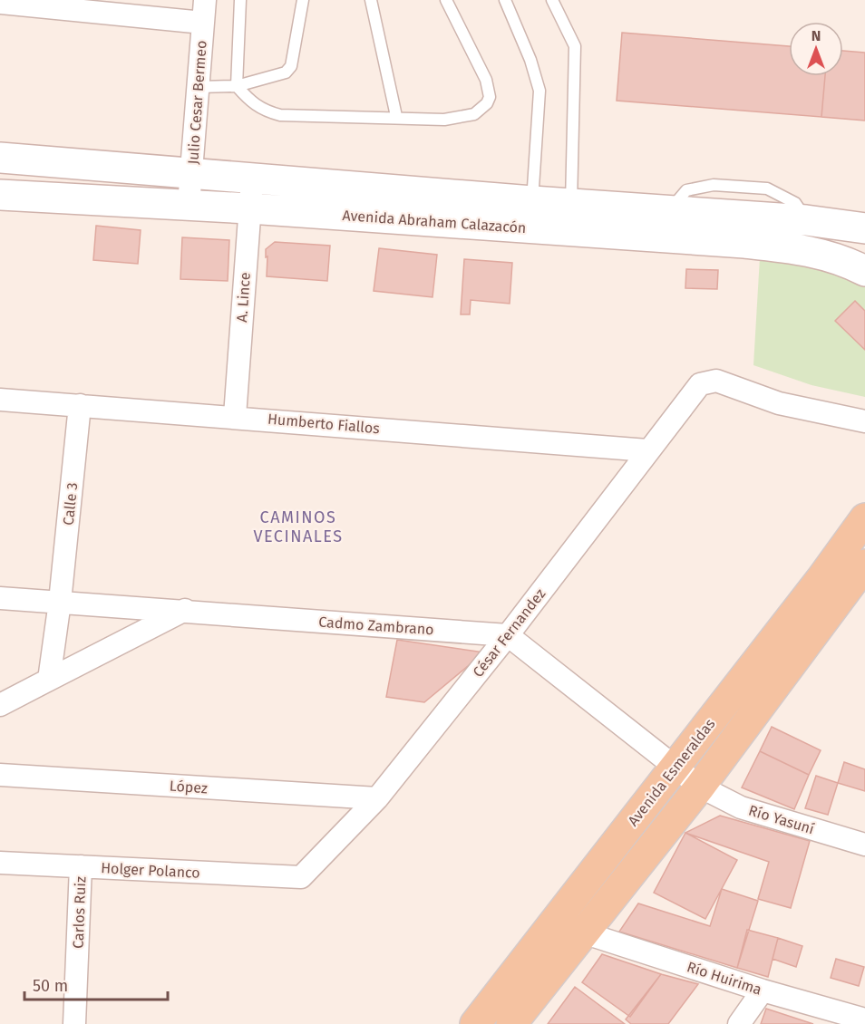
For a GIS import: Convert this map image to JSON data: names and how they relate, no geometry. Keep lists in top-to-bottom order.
{
  "streets": {
    "main road": ["Avenida Abraham Calazacón", "Avenida Esmeraldas"],
    "street": [
      "Julio Cesar Bermeo",
      "A. Lince",
      "Humberto Fiallos",
      "Calle 3",
      "Cadmo Zambrano",
      "César Fernandez",
      "López",
      "Río Yasuní",
      "Holger Polanco",
      "Carlos Ruiz",
      "Río Huirima"
    ]
  },
  "crossings": [
    ["Julio Cesar Bermeo", "Avenida Abraham Calazacón"],
    ["Avenida Abraham Calazacón", "A. Lince"],
    ["A. Lince", "Humberto Fiallos"],
    ["Humberto Fiallos", "Calle 3"],
    ["Humberto Fiallos", "César Fernandez"],
    ["Calle 3", "Cadmo Zambrano"],
    ["Cadmo Zambrano", "César Fernandez"],
    ["César Fernandez", "López"],
    ["César Fernandez", "Holger Polanco"],
    ["Avenida Esmeraldas", "Río Yasuní"],
    ["Avenida Esmeraldas", "Río Huirima"],
    ["Holger Polanco", "Carlos Ruiz"]
  ],
  "districts": ["CAMINOS VECINALES"],
  "scale_bar": "50 m",
  "north": "top"
}
